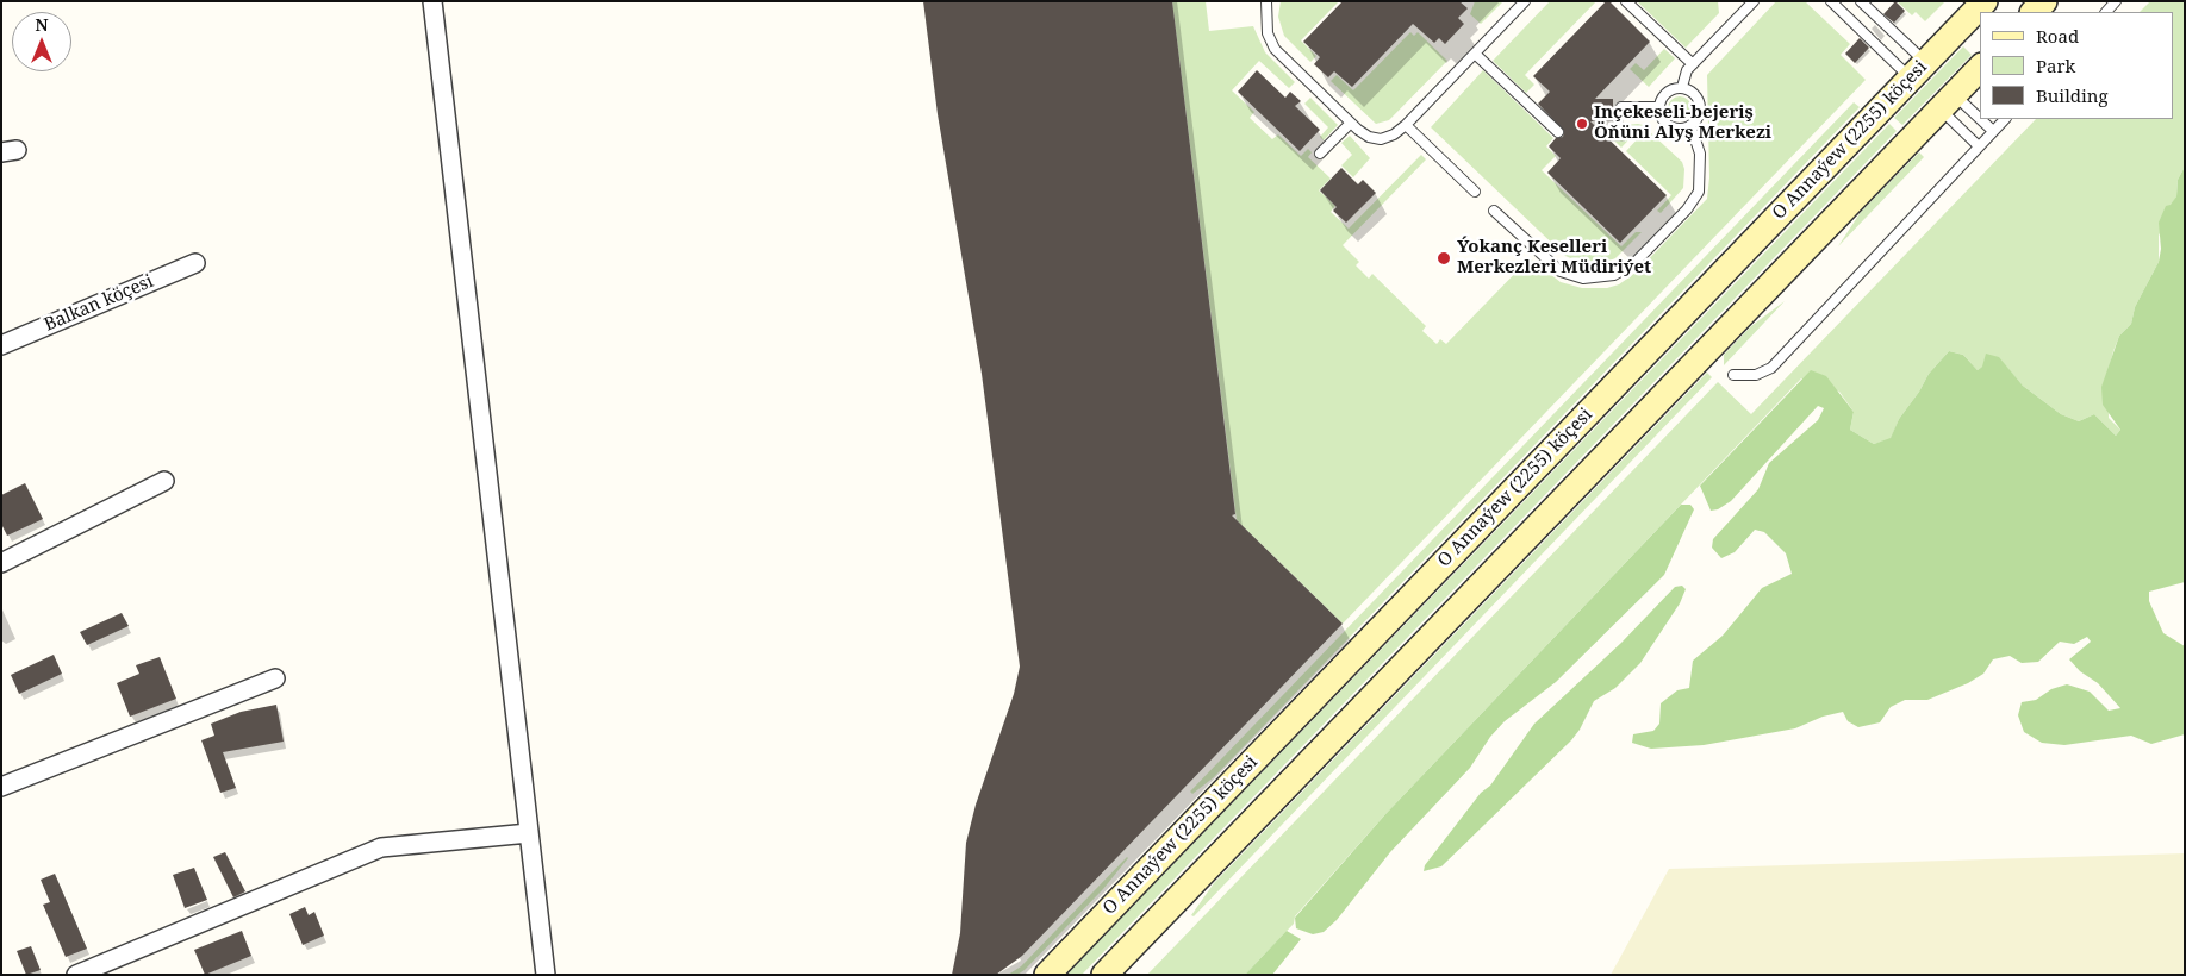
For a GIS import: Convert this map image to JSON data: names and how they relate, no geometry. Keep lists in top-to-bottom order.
{
  "streets": {
    "main road": ["O Annaýew (2255) köçesi"],
    "street": ["Balkan köçesi"]
  },
  "places": ["Inçekeseli-bejeriş Öňüni Alyş Merkezi", "Ýokanç Keselleri Merkezleri Müdiriýet"],
  "legend": ["Road", "Park", "Building"],
  "north": "top"
}
